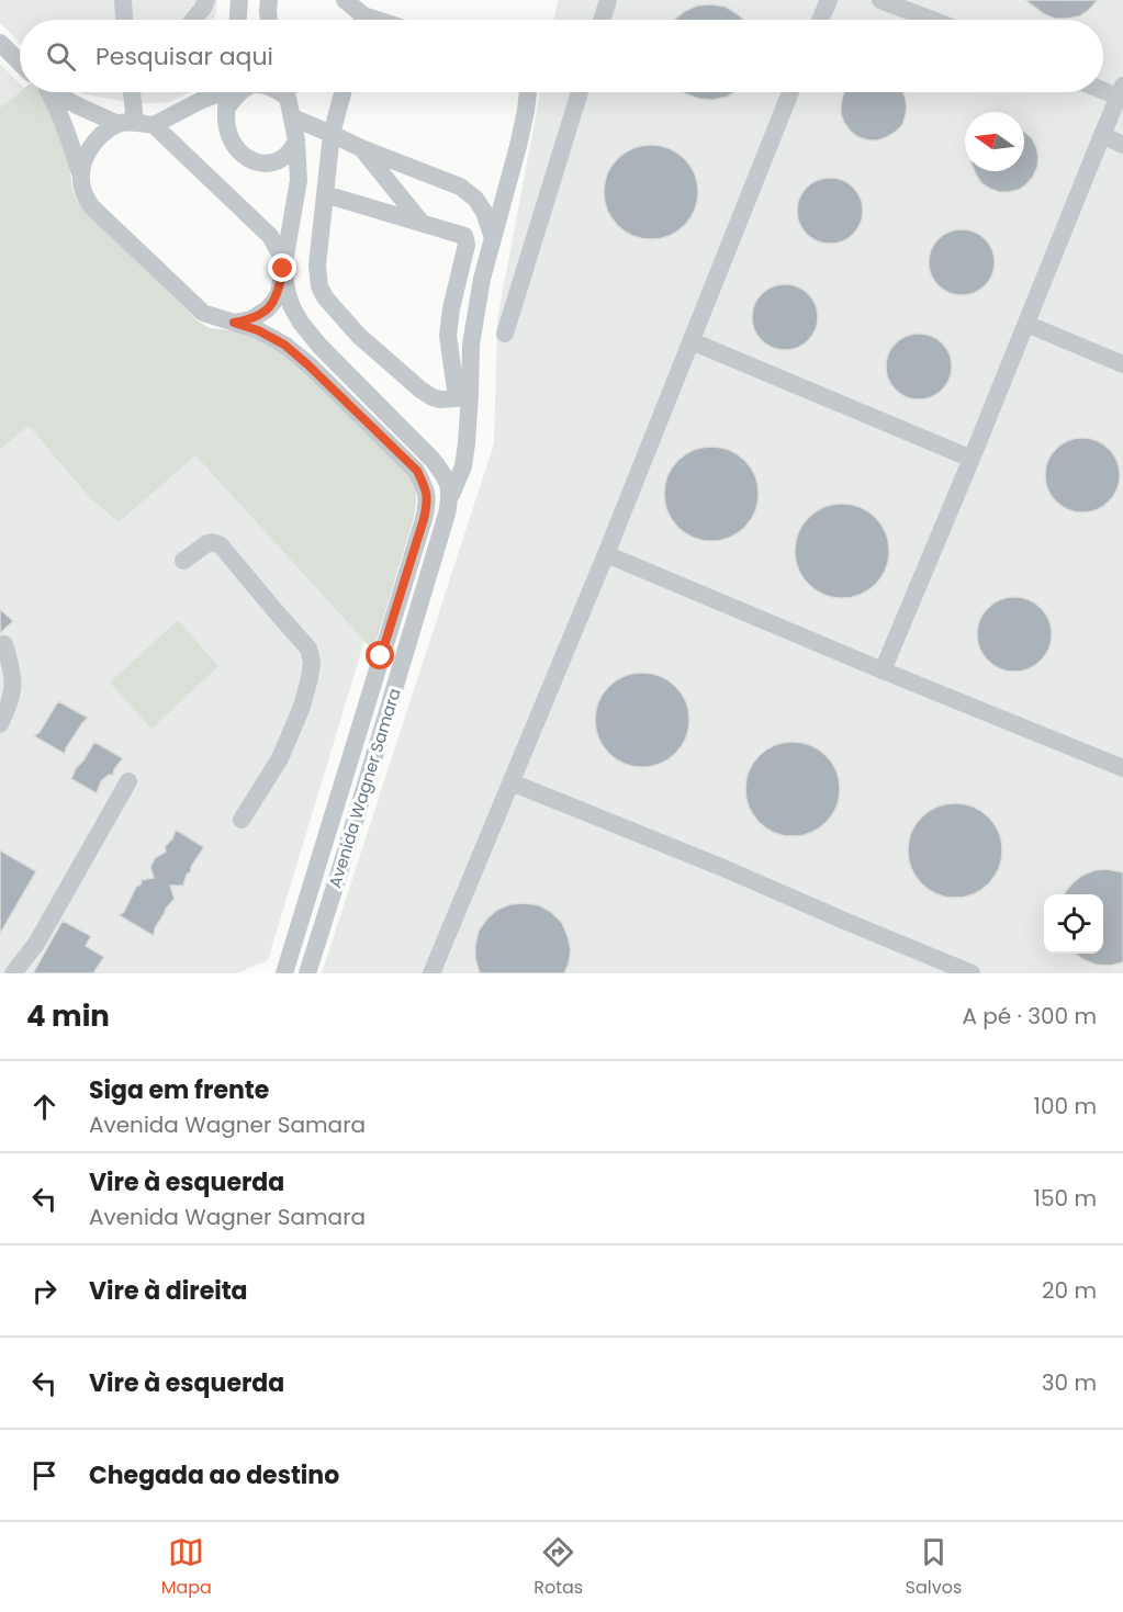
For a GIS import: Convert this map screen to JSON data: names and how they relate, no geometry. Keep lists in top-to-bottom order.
{
  "streets": {
    "street": ["Avenida Wagner Samara"]
  },
  "north": "left",
  "page": {
    "search": "Pesquisar aqui",
    "heading": ["4 min", "A pé · 300 m"],
    "list": [
      ["Siga em frente", "Avenida Wagner Samara", "100 m"],
      ["Vire à esquerda", "Avenida Wagner Samara", "150 m"],
      ["Vire à direita", "20 m"],
      ["Vire à esquerda", "30 m"],
      "Chegada ao destino"
    ],
    "nav": ["Mapa", "Rotas", "Salvos"]
  }
}
